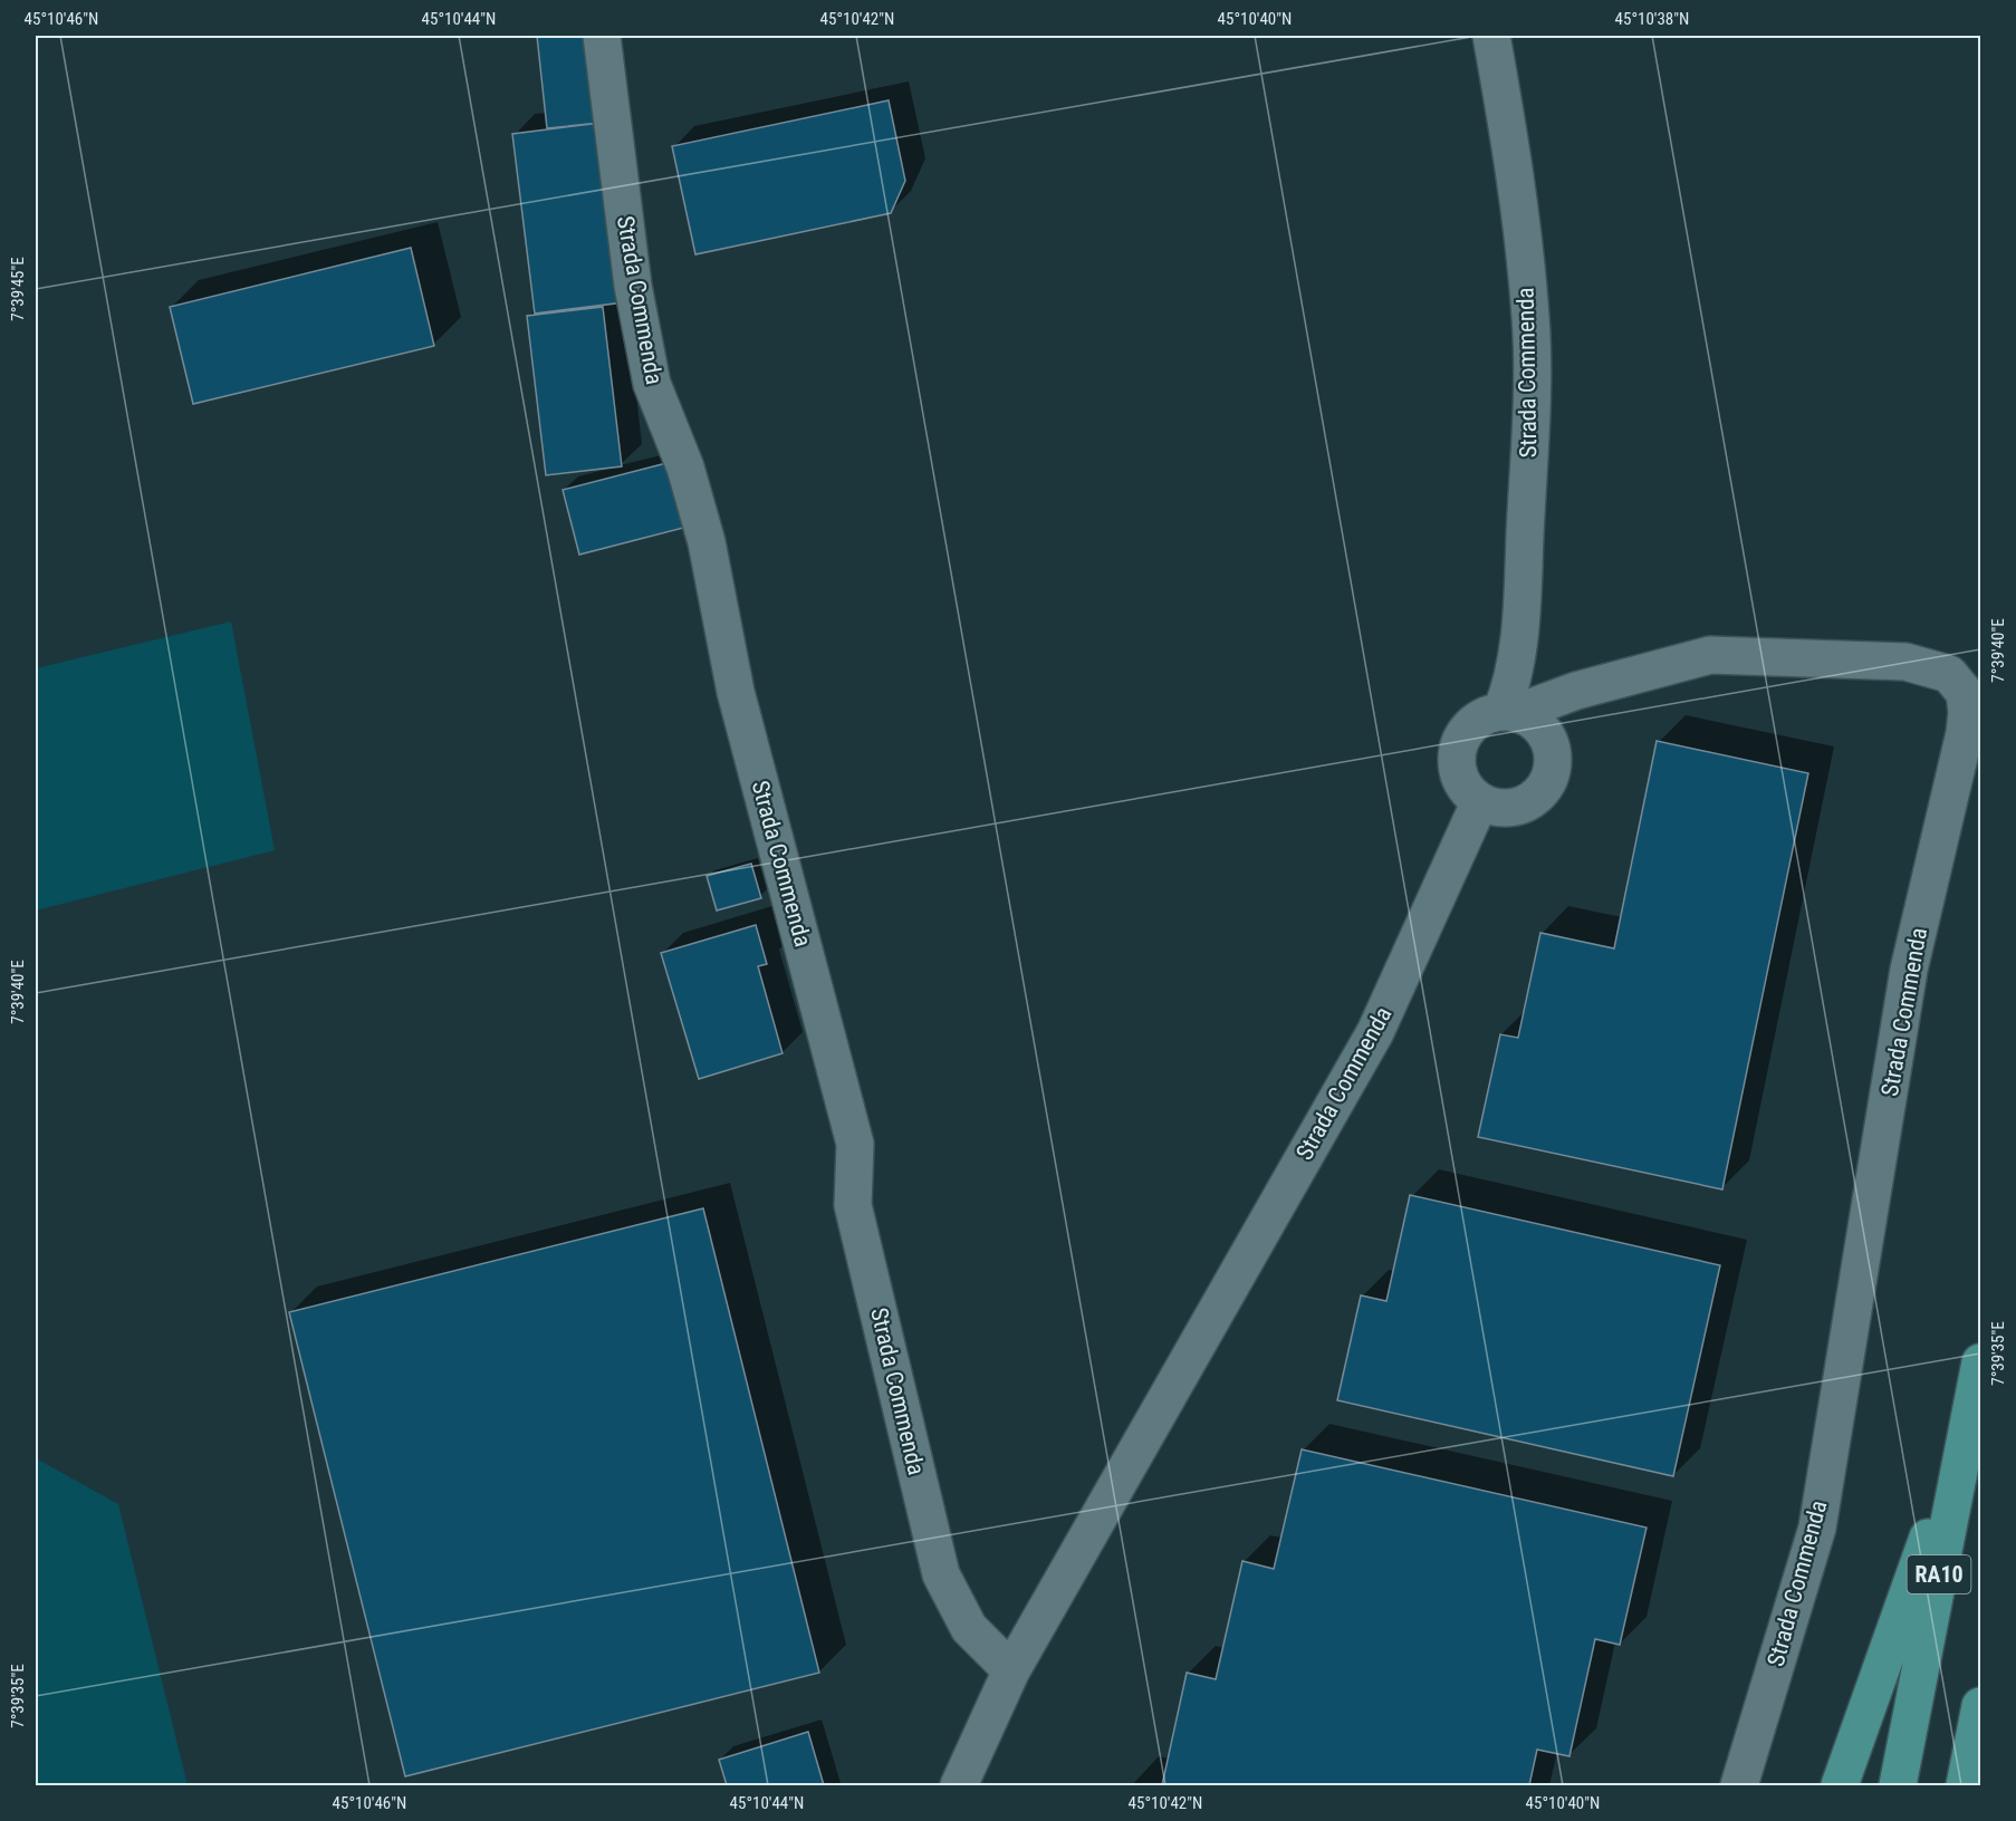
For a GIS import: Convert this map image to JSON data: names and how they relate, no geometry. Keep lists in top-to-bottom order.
{
  "streets": {
    "highway": ["RA10"],
    "street": ["Strada Commenda"]
  },
  "coordinates": [
    "45°10'46\"N",
    "45°10'44\"N",
    "45°10'42\"N",
    "45°10'40\"N",
    "45°10'38\"N",
    "7°39'45\"E",
    "7°39'40\"E",
    "7°39'35\"E"
  ]
}
